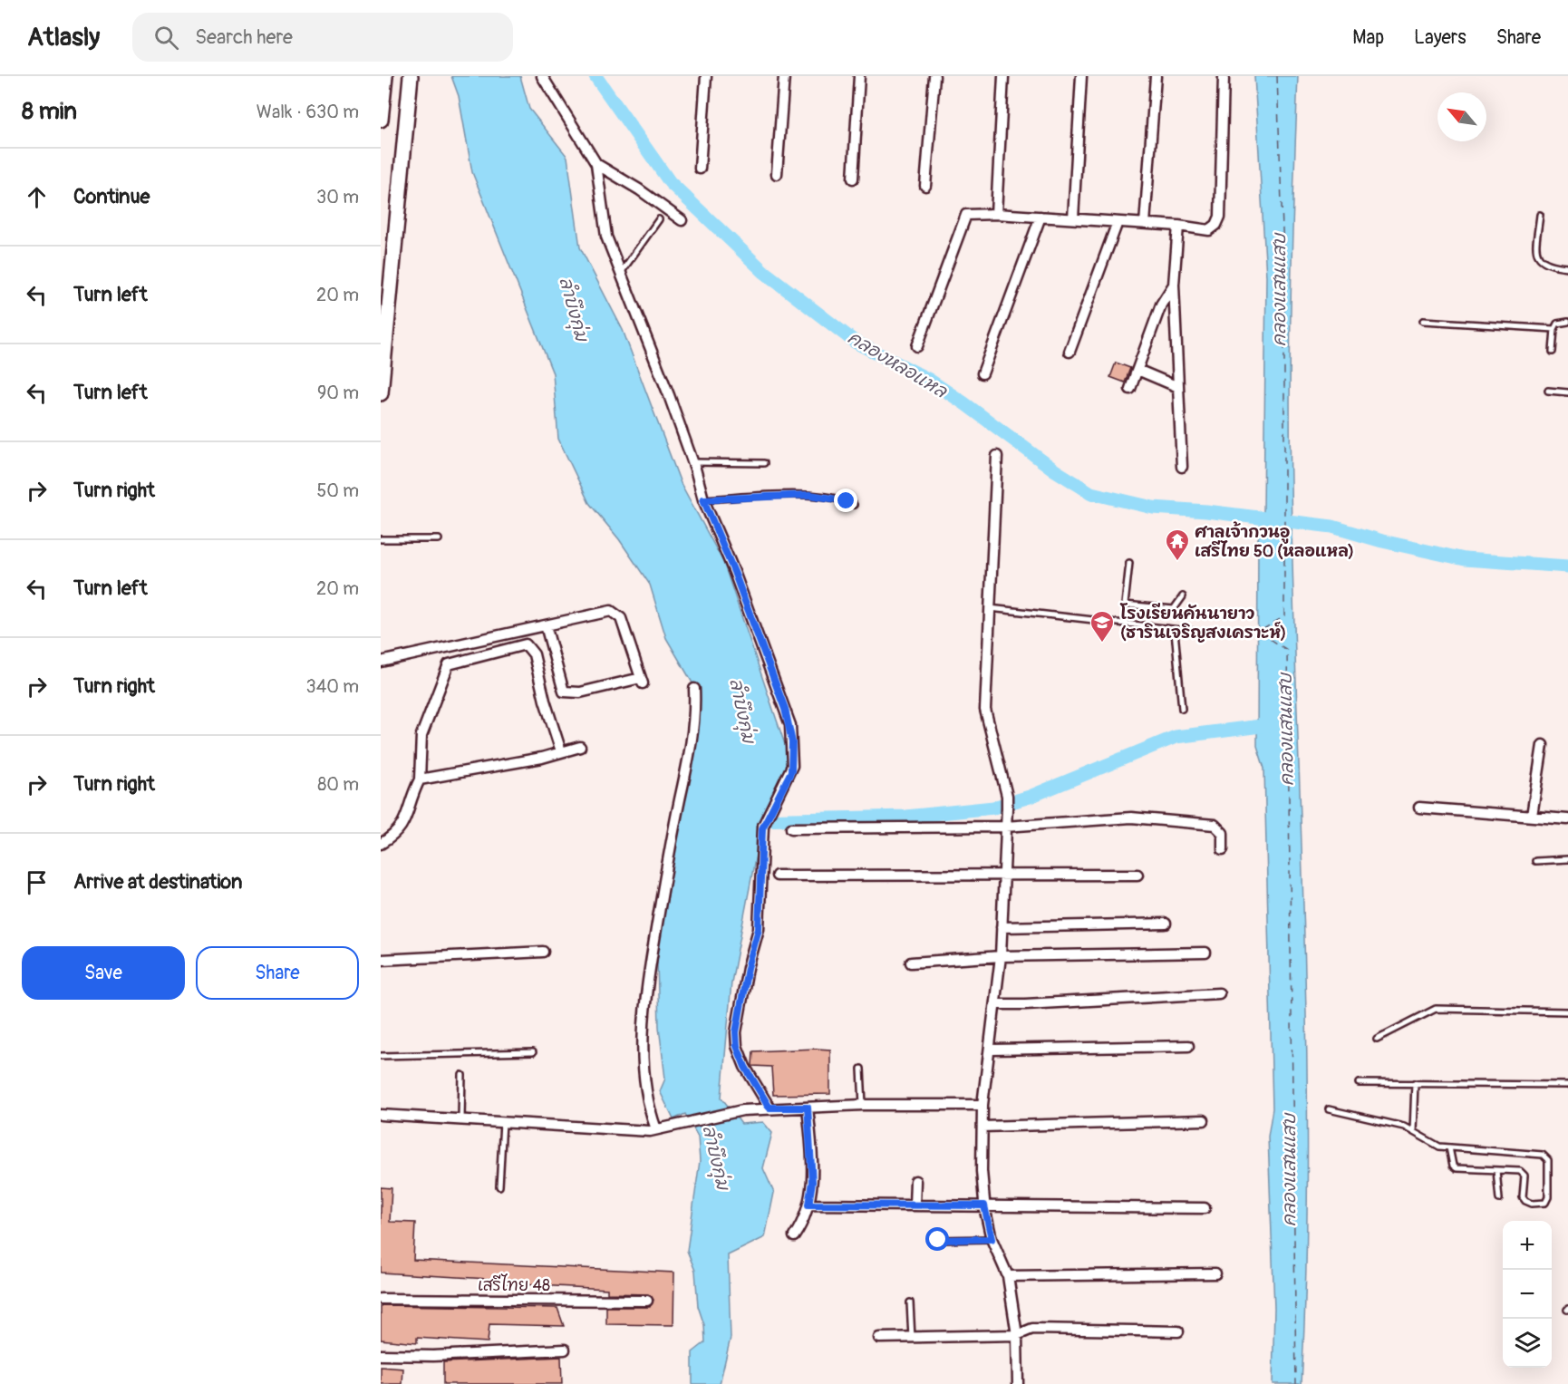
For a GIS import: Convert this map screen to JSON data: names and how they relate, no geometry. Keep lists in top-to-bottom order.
{
  "streets": {
    "street": ["เสรีไทย 48"]
  },
  "water": ["คลองแสนแสบ", "ลำบึงกุ่ม", "คลองหลอแหล"],
  "places": {
    "temple": ["ศาลเจ้ากวนอู เสรีไทย 50 (หลอแหล)"],
    "school or university": ["โรงเรียนคันนายาว (ธารินเจริญสงเคราะห์)"]
  },
  "north": "top left",
  "page": {
    "header": "Atlasly",
    "search": "Search here",
    "nav": ["Map", "Layers", "Share"],
    "heading": ["8 min", "Walk · 630 m"],
    "list": [
      ["Continue", "30 m"],
      ["Turn left", "20 m"],
      ["Turn left", "90 m"],
      ["Turn right", "50 m"],
      ["Turn left", "20 m"],
      ["Turn right", "340 m"],
      ["Turn right", "80 m"],
      "Arrive at destination"
    ],
    "buttons": ["Save", "Share"],
    "map_buttons": ["+", "−"]
  }
}
